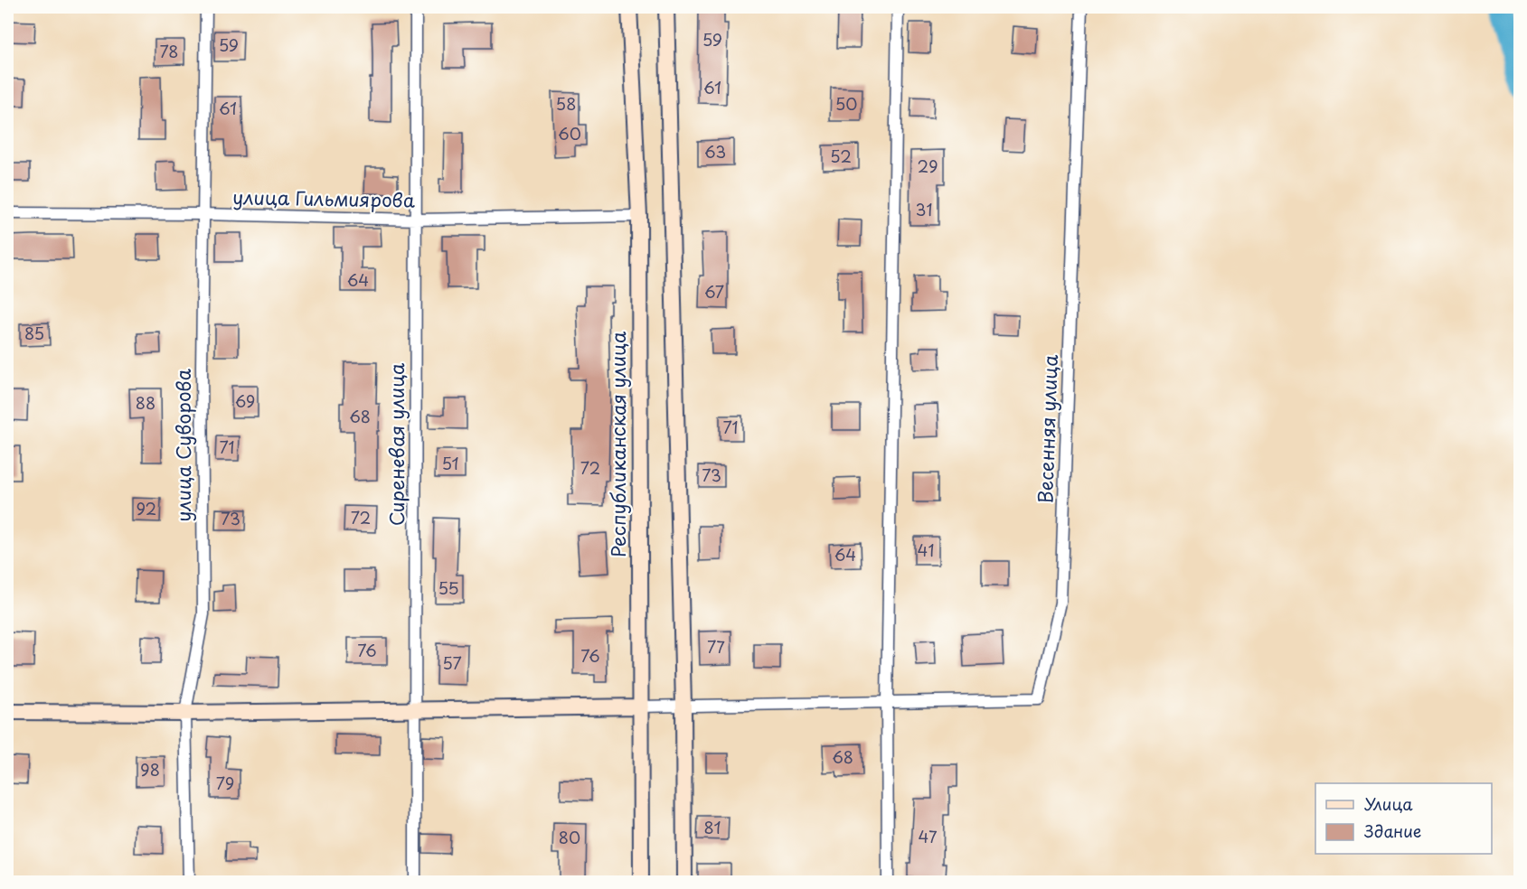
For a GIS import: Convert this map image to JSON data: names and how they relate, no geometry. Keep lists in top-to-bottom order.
{
  "streets": {
    "street": [
      "улица Гильмиярова",
      "Весенняя улица",
      "Сиреневая улица",
      "Республиканская улица",
      "улица Суворова"
    ]
  },
  "crossings": [
    ["улица Гильмиярова", "Сиреневая улица"],
    ["улица Гильмиярова", "Республиканская улица"],
    ["улица Гильмиярова", "улица Суворова"],
    ["Весенняя улица", "Республиканская улица"]
  ],
  "house_numbers": [
    "59",
    "59",
    "78",
    "61",
    "58",
    "50",
    "61",
    "60",
    "63",
    "52",
    "29",
    "31",
    "64",
    "67",
    "85",
    "69",
    "88",
    "68",
    "71",
    "71",
    "51",
    "72",
    "73",
    "92",
    "72",
    "73",
    "41",
    "64",
    "55",
    "77",
    "76",
    "76",
    "57",
    "68",
    "98",
    "79",
    "81",
    "47",
    "80"
  ],
  "legend": ["Улица", "Здание"]
}
